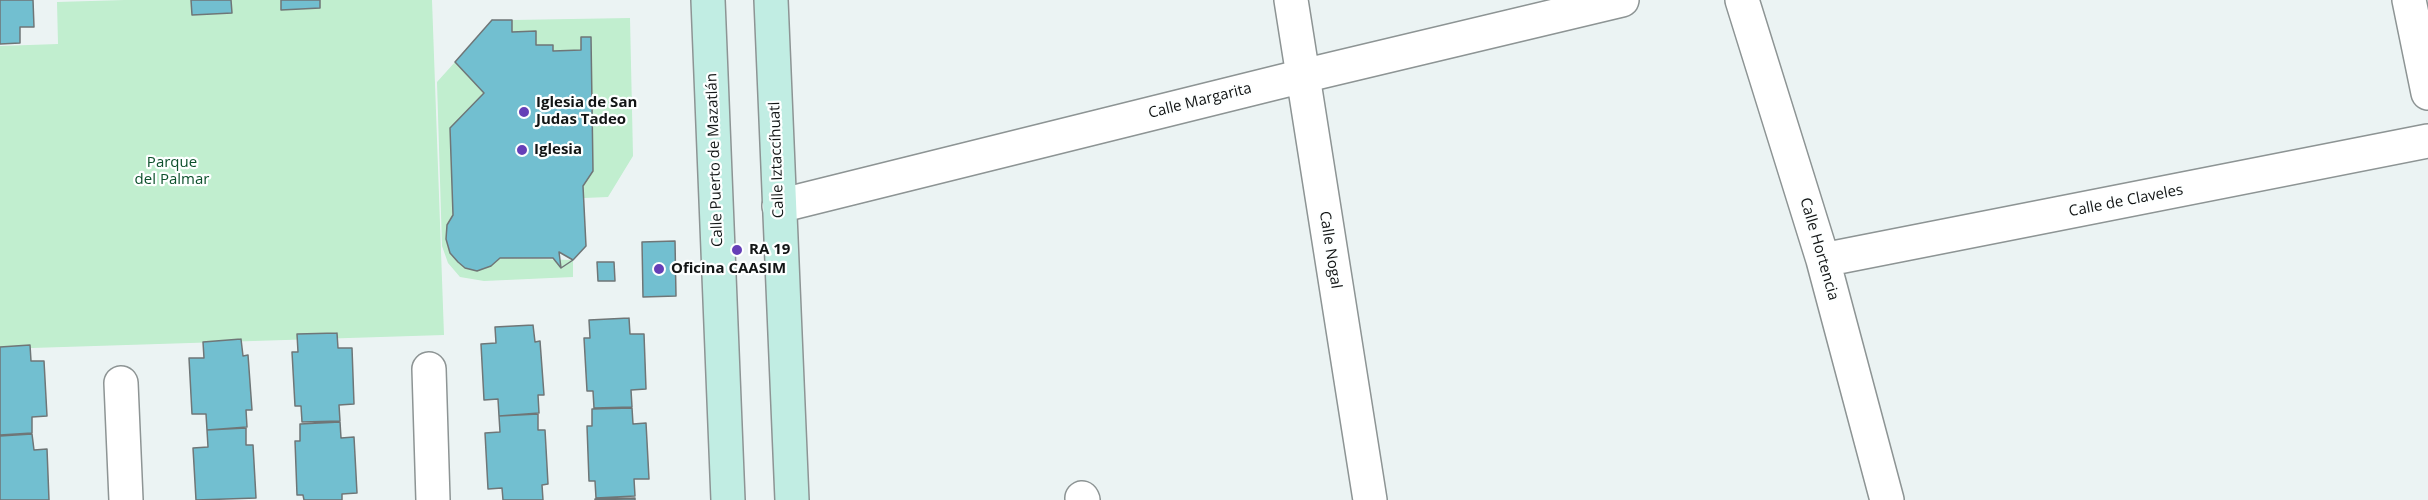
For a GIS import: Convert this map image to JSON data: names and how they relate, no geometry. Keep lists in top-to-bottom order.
{
  "streets": {
    "main road": ["Calle Puerto de Mazatlán", "Calle Iztaccíhuatl"],
    "street": [
      "Calle Margarita",
      "Calle de Claveles",
      "Calle Hortencia",
      "Calle Nogal"
    ]
  },
  "crossings": [
    ["Calle Margarita", "Calle Iztaccíhuatl"],
    ["Calle Margarita", "Calle Nogal"],
    ["Calle de Claveles", "Calle Hortencia"]
  ],
  "parks": ["Parque del Palmar"],
  "places": [
    "Iglesia de San Judas Tadeo",
    "Iglesia",
    "RA 19",
    "Oficina CAASIM"
  ]
}
